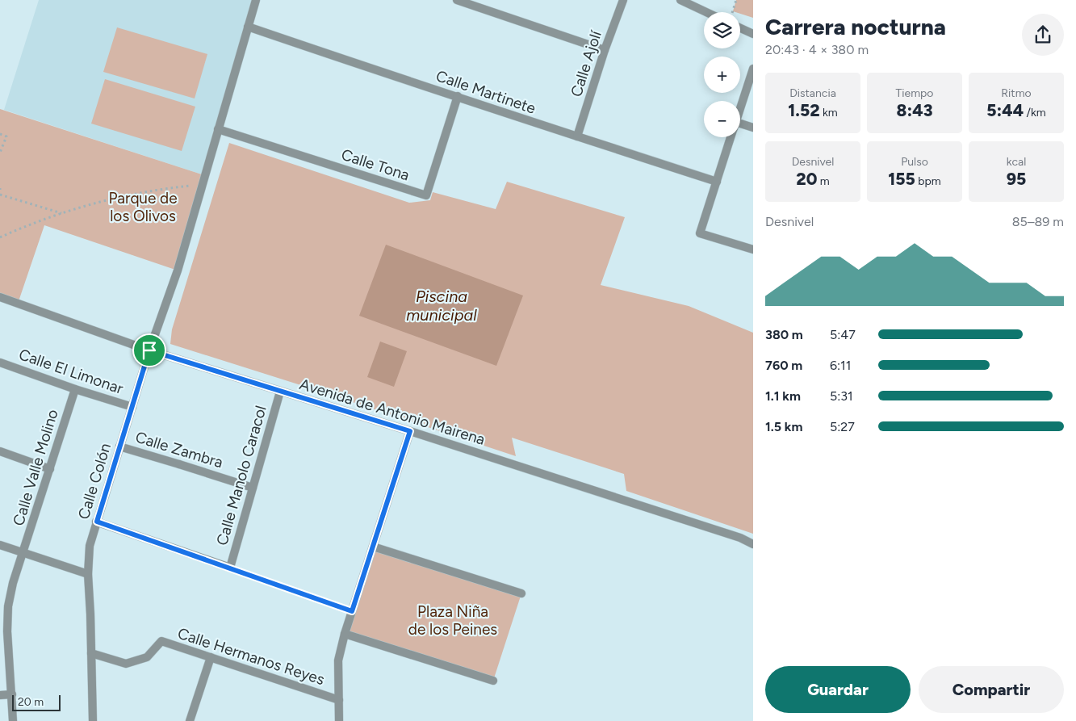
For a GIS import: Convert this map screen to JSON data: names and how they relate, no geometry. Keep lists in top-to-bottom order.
{
  "streets": {
    "street": [
      "Calle Ajolí",
      "Calle Martinete",
      "Calle Tona",
      "Calle El Limonar",
      "Avenida de Antonio Mairena",
      "Calle Zambra",
      "Calle Valle Molino",
      "Calle Manolo Caracol",
      "Calle Colón",
      "Calle Hermanos Reyes"
    ]
  },
  "crossings": [
    ["Calle Ajolí", "Calle Martinete"],
    ["Calle Martinete", "Calle Tona"],
    ["Calle Martinete", "Calle Colón"],
    ["Calle Tona", "Calle Colón"],
    ["Calle El Limonar", "Calle Valle Molino"],
    ["Calle El Limonar", "Calle Colón"],
    ["Avenida de Antonio Mairena", "Calle Manolo Caracol"],
    ["Avenida de Antonio Mairena", "Calle Colón"],
    ["Calle Zambra", "Calle Manolo Caracol"],
    ["Calle Zambra", "Calle Colón"],
    ["Calle Colón", "Calle Hermanos Reyes"]
  ],
  "water": ["Piscina municipal"],
  "parks": ["Parque de los Olivos", "Plaza Niña de los Peines"],
  "scale_bar": "20 m",
  "page": {
    "heading": ["Carrera nocturna", "20:43 · 4 × 380 m"],
    "map_buttons": ["+", "−"],
    "stats": [
      ["Distancia", "1.52 km"],
      ["Tiempo", "8:43"],
      ["Ritmo", "5:44 /km"],
      ["Desnivel", "20 m"],
      ["Pulso", "155 bpm"],
      ["kcal", "95"]
    ],
    "chart": ["Desnivel", "85–89 m"],
    "list": [
      {
        "name": "380 m",
        "note": "5:47"
      },
      {
        "name": "760 m",
        "note": "6:11"
      },
      {
        "name": "1.1 km",
        "note": "5:31"
      },
      {
        "name": "1.5 km",
        "note": "5:27"
      }
    ],
    "buttons": ["Guardar", "Compartir"],
    "scale": "20 m"
  }
}
